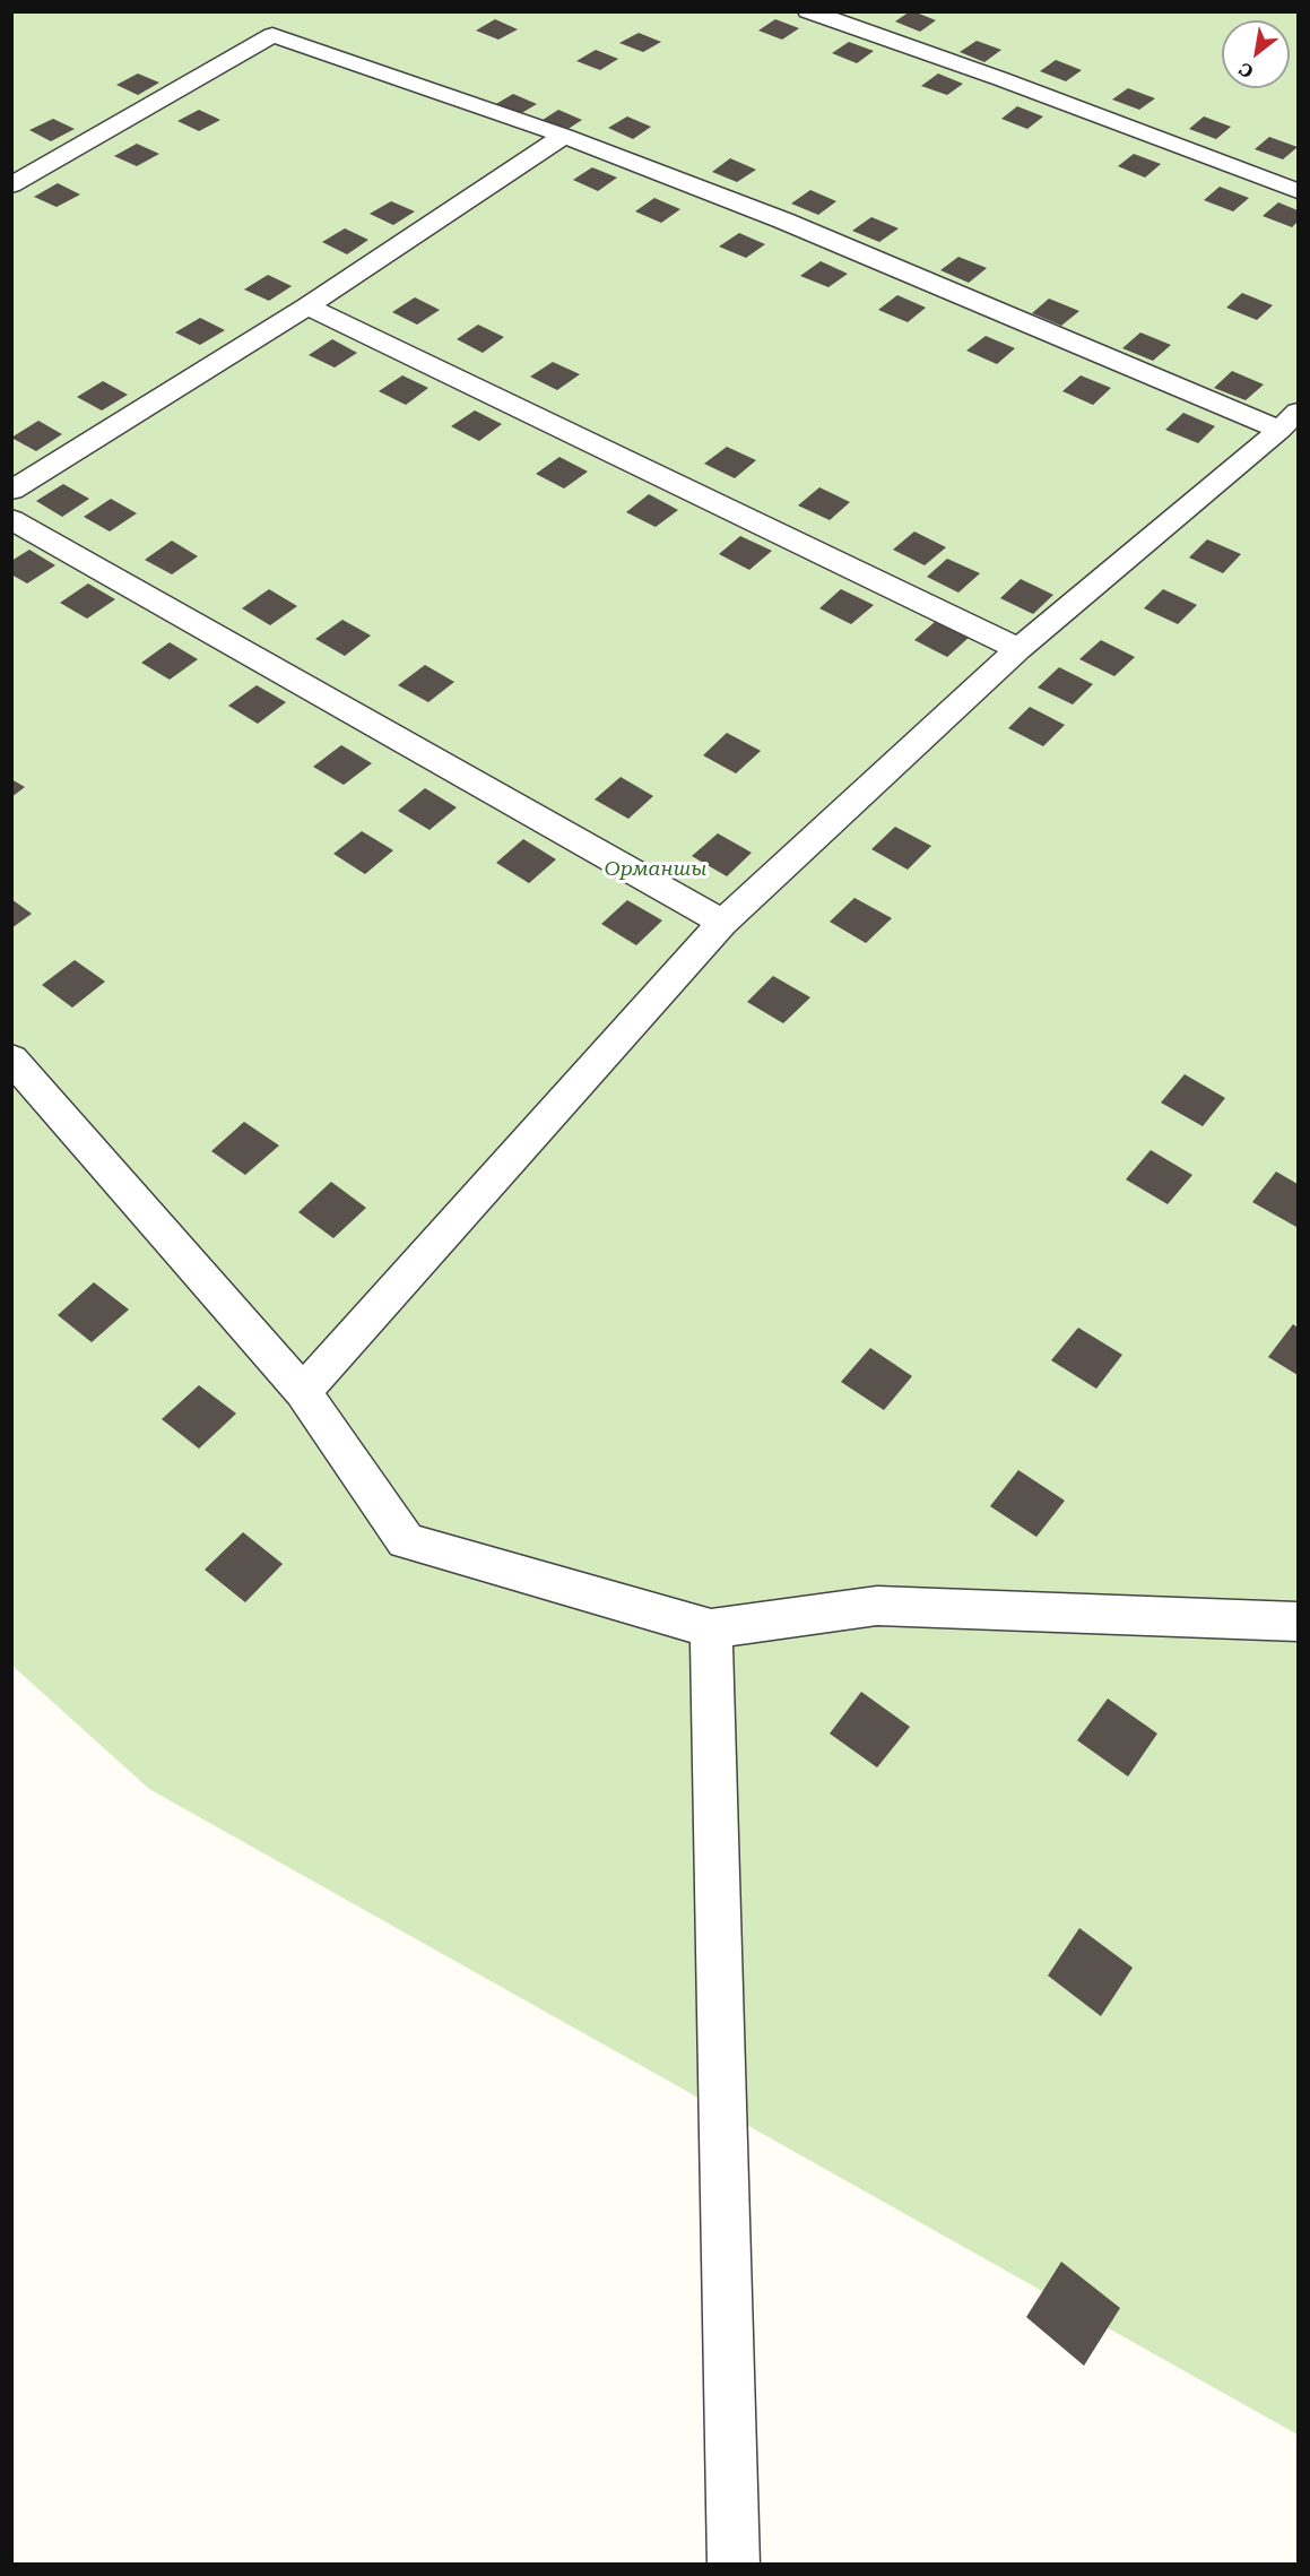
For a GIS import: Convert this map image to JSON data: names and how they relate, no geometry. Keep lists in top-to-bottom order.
{
  "parks": ["Орманшы"],
  "north": "bottom left"
}
